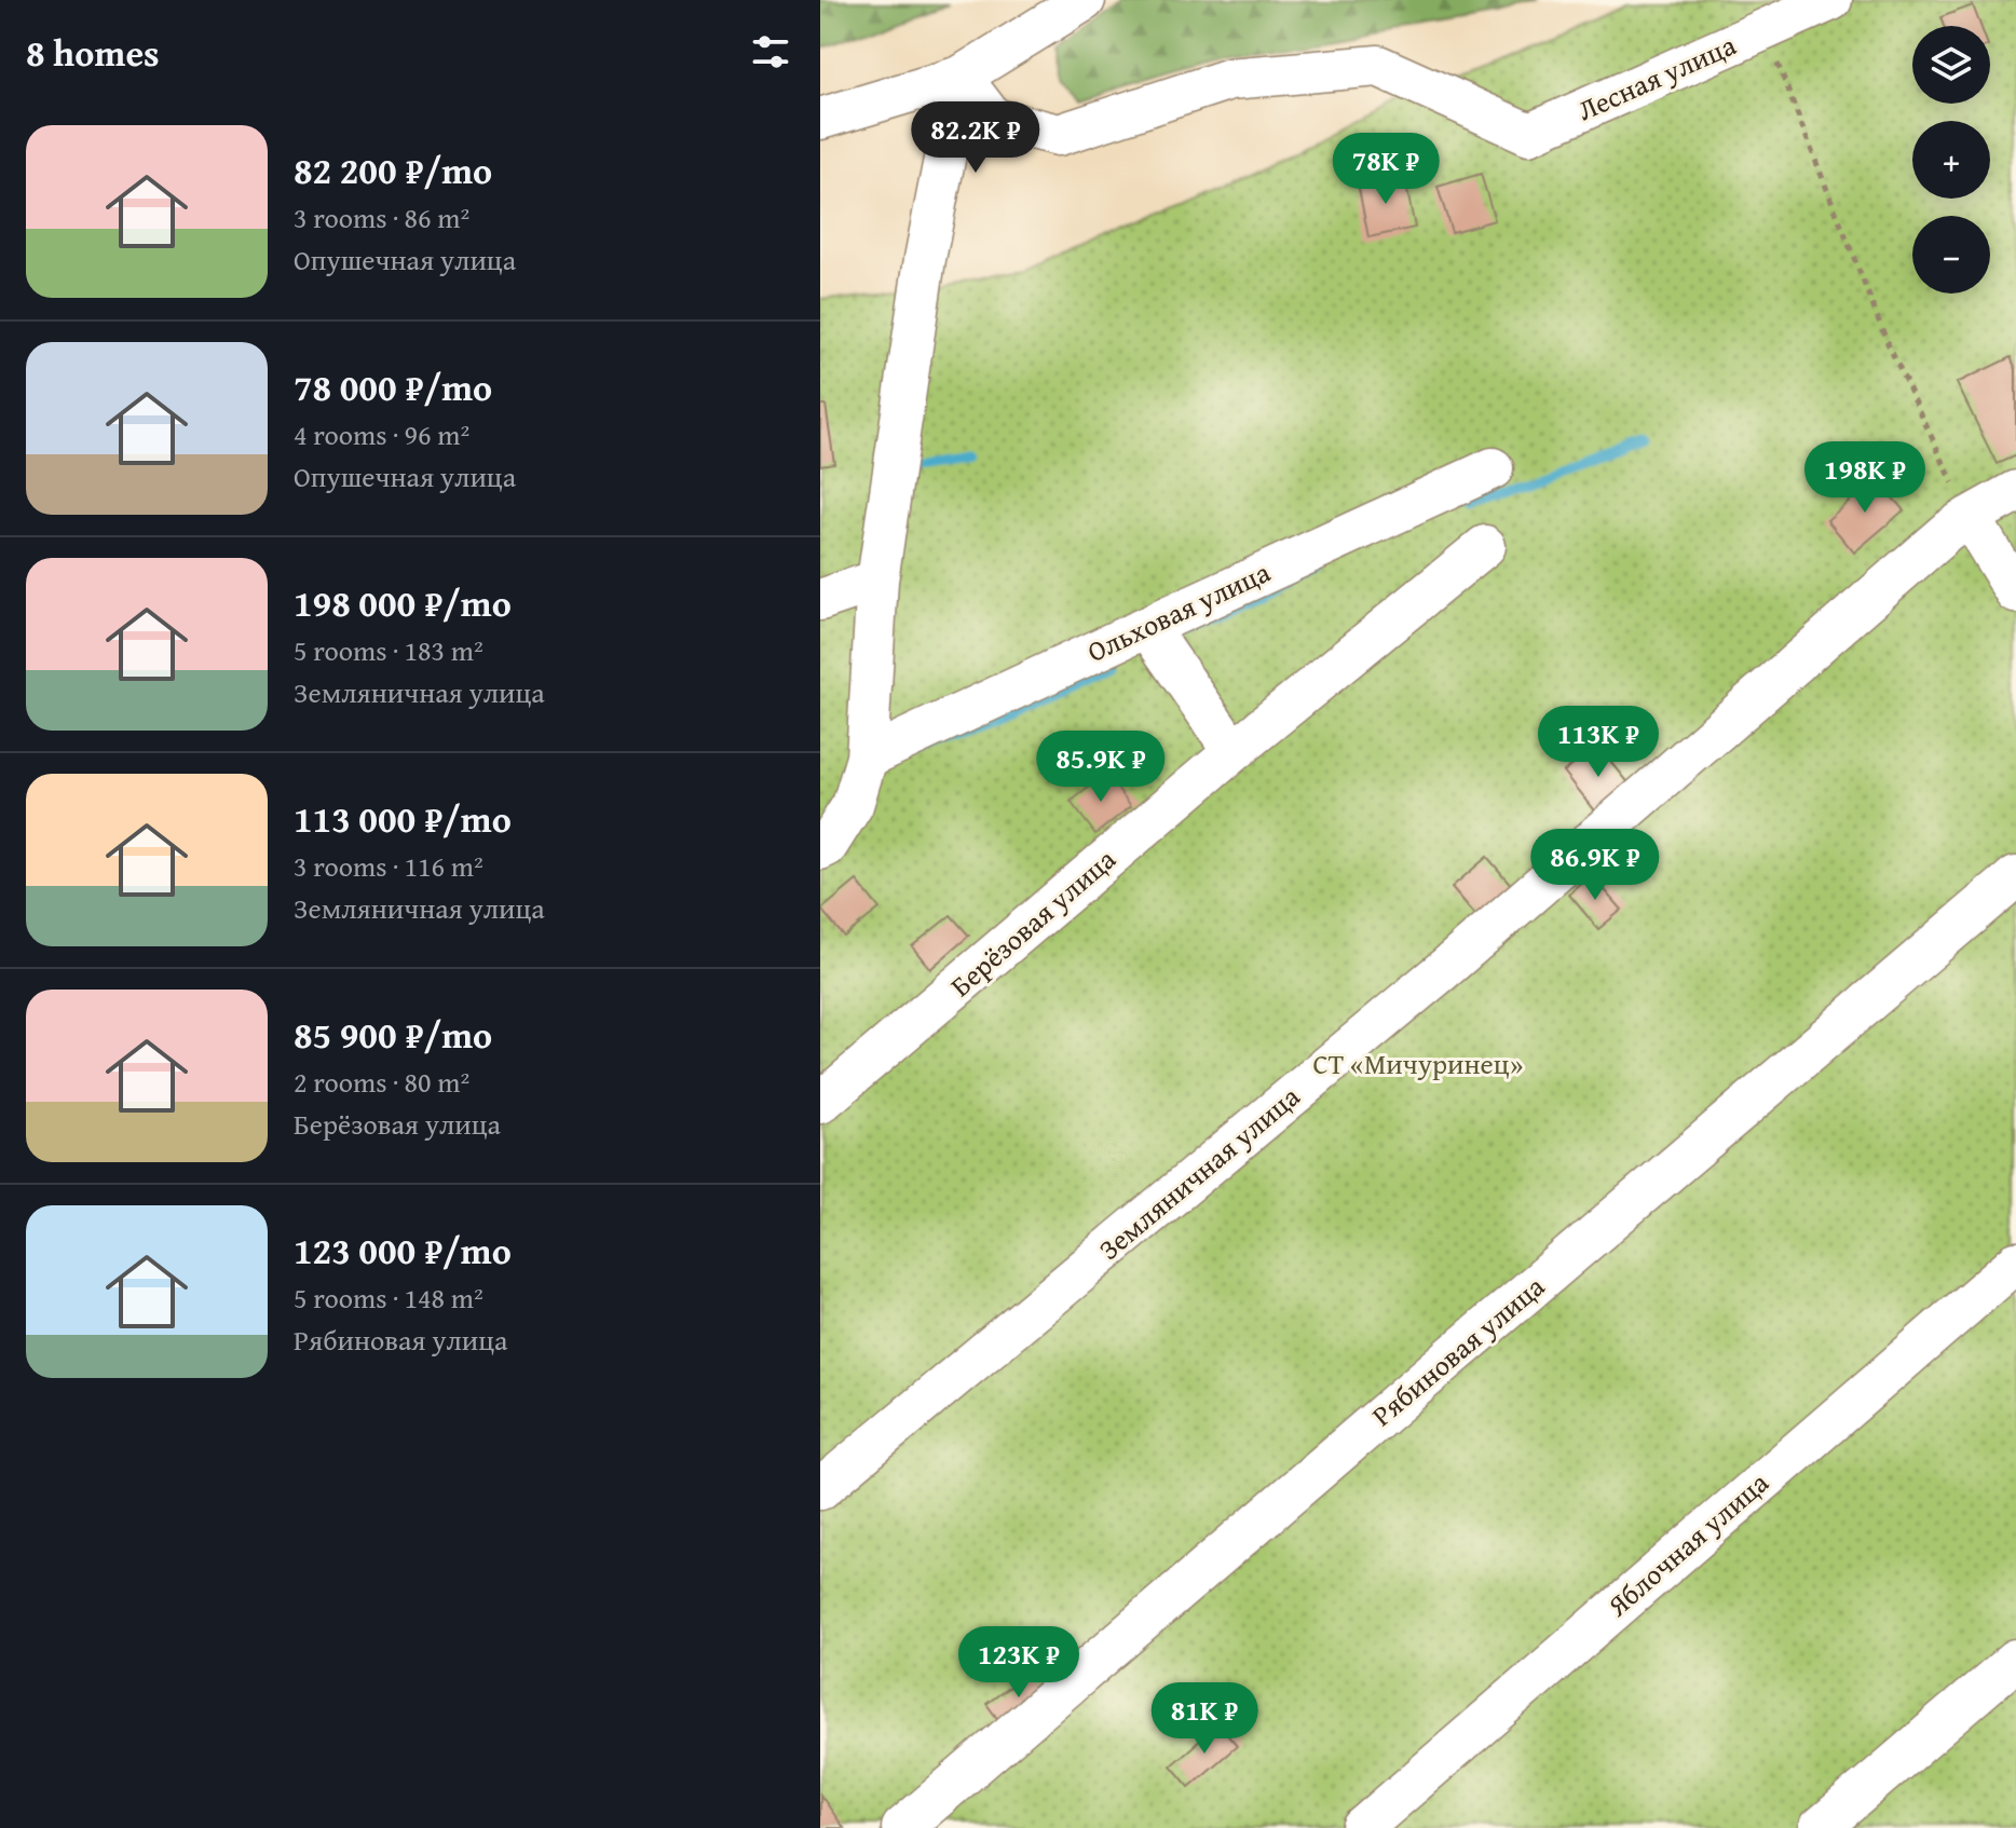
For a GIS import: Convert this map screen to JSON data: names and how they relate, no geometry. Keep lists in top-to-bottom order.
{
  "streets": {
    "street": [
      "Лесная улица",
      "Ольховая улица",
      "Берёзовая улица",
      "Земляничная улица",
      "Рябиновая улица",
      "Яблочная улица"
    ]
  },
  "parks": ["СТ «Мичуринец»"],
  "page": {
    "heading": "8 homes",
    "map_buttons": ["+", "−"],
    "price": [
      "82.2K ₽",
      "78K ₽",
      "198K ₽",
      "113K ₽",
      "85.9K ₽",
      "86.9K ₽",
      "123K ₽",
      "81K ₽"
    ],
    "list": [
      {
        "name": "82 200 ₽/mo",
        "note": "3 rooms · 86 m² · Опушечная улица"
      },
      {
        "name": "78 000 ₽/mo",
        "note": "4 rooms · 96 m² · Опушечная улица"
      },
      {
        "name": "198 000 ₽/mo",
        "note": "5 rooms · 183 m² · Земляничная улица"
      },
      {
        "name": "113 000 ₽/mo",
        "note": "3 rooms · 116 m² · Земляничная улица"
      },
      {
        "name": "85 900 ₽/mo",
        "note": "2 rooms · 80 m² · Берёзовая улица"
      },
      {
        "name": "123 000 ₽/mo",
        "note": "5 rooms · 148 m² · Рябиновая улица"
      }
    ]
  }
}
